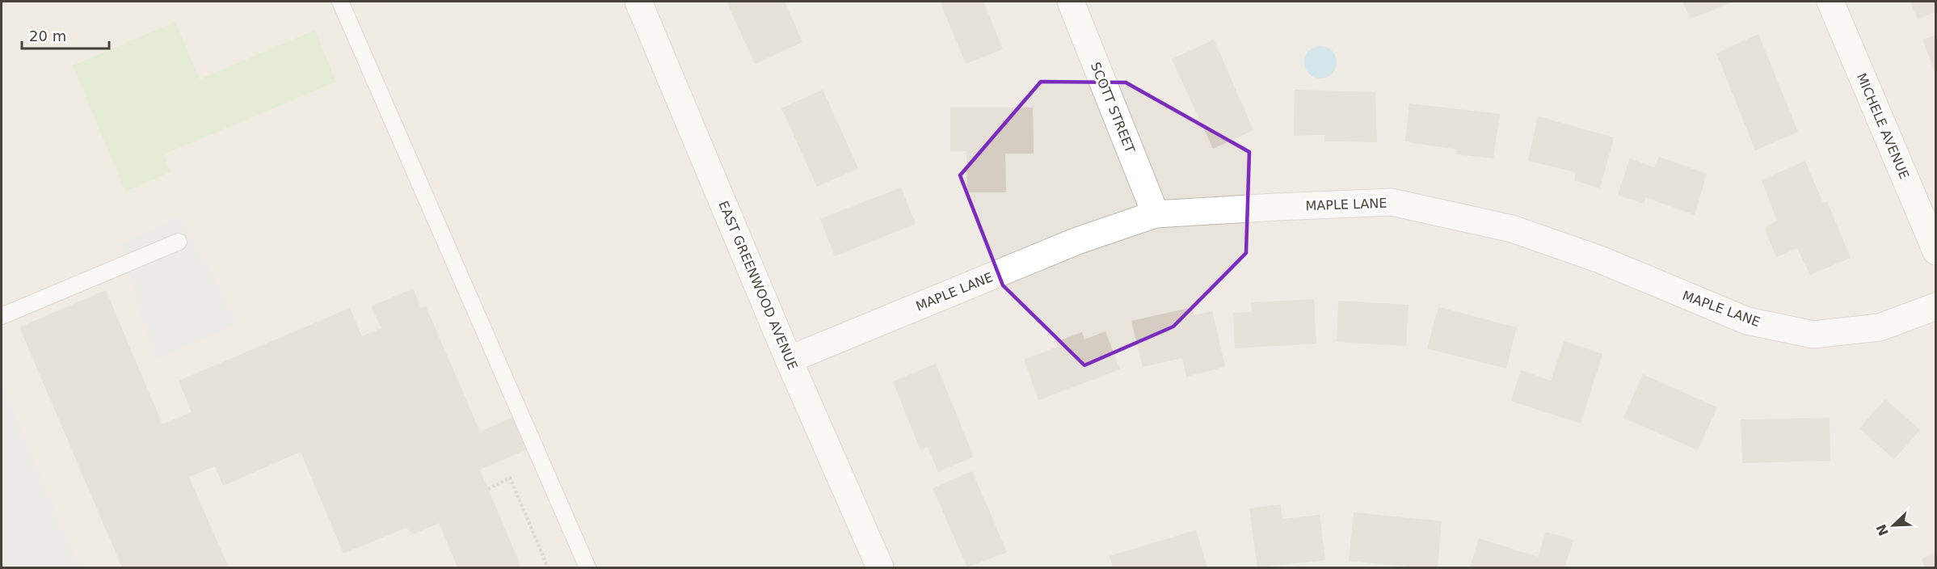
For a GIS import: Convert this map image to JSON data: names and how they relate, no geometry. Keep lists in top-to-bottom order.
{
  "streets": {
    "street": [
      "SCOTT STREET",
      "MICHELE AVENUE",
      "MAPLE LANE",
      "EAST GREENWOOD AVENUE"
    ]
  },
  "crossings": [
    ["SCOTT STREET", "MAPLE LANE"],
    ["MAPLE LANE", "EAST GREENWOOD AVENUE"]
  ],
  "scale_bar": "20 m",
  "north": "bottom left"
}
